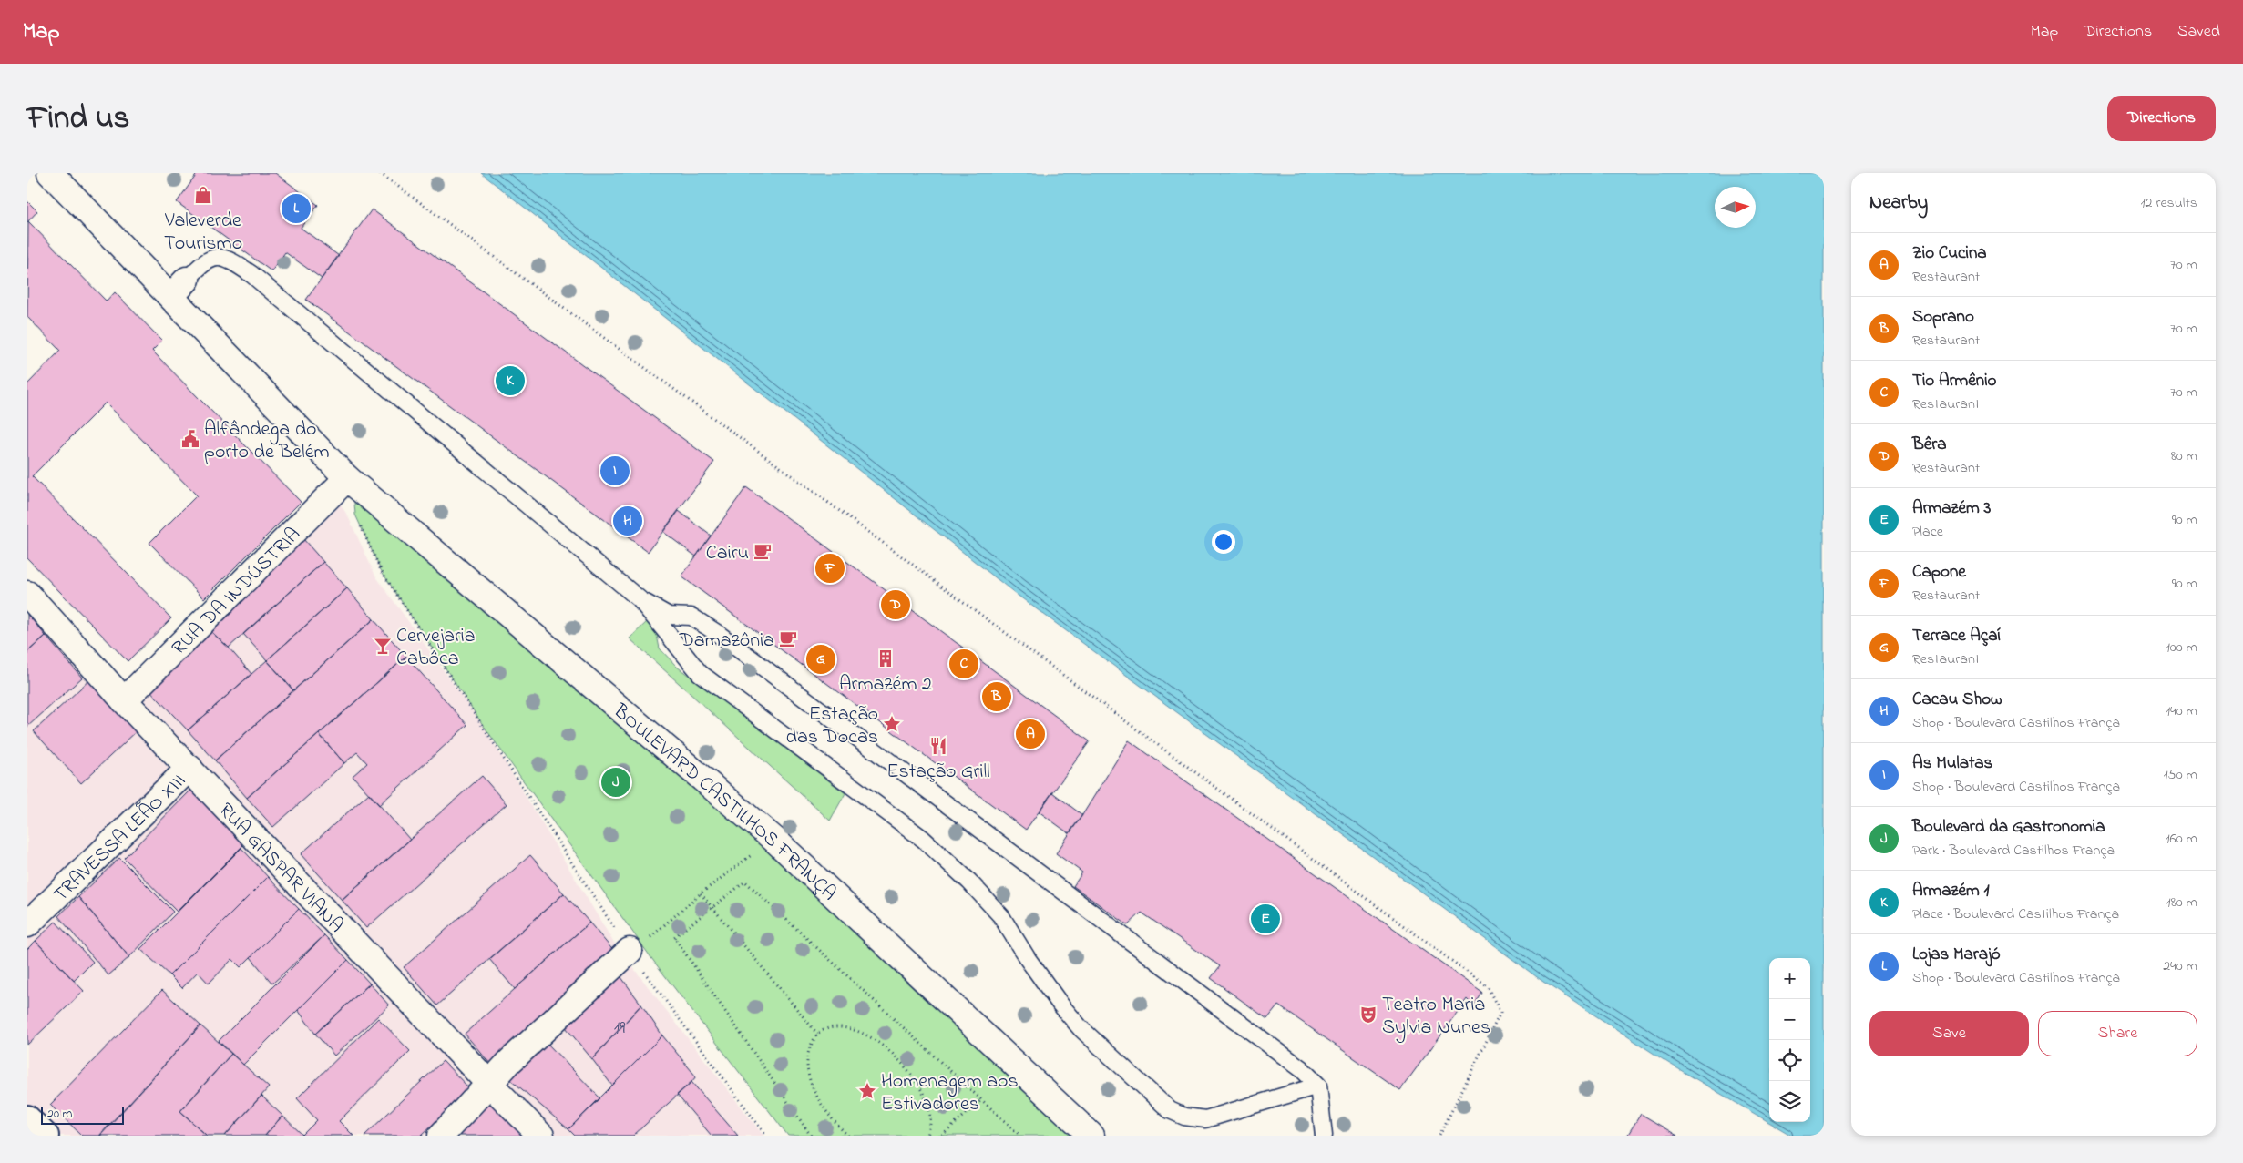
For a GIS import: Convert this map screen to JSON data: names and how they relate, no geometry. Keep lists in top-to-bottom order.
{
  "streets": {
    "street": [
      "RUA DA INDÚSTRIA",
      "BOULEVARD CASTILHOS FRANÇA",
      "TRAVESSA LEÃO XIII",
      "RUA GASPAR VIANA"
    ]
  },
  "crossings": [
    ["RUA DA INDÚSTRIA", "BOULEVARD CASTILHOS FRANÇA"],
    ["RUA DA INDÚSTRIA", "RUA GASPAR VIANA"],
    ["TRAVESSA LEÃO XIII", "RUA GASPAR VIANA"]
  ],
  "places": {
    "shop": ["Valeverde Tourismo"],
    "public building": ["Alfândega do porto de Belém"],
    "cafe": ["Cairu", "Damazônia"],
    "bar": ["Cervejaria Cabôca"],
    "building": ["Armazém 2"],
    "place": ["Estação das Docas", "Homenagem aos Estivadores"],
    "restaurant": ["Estação Grill"],
    "theatre": ["Teatro Maria Sylvia Nunes"]
  },
  "house_numbers": ["19"],
  "scale_bar": "20 m",
  "north": "right",
  "page": {
    "header": "Map",
    "nav": ["Map", "Directions", "Saved"],
    "title": "Find us",
    "buttons": [
      "Directions",
      ["Save", "Share"]
    ],
    "heading": ["Nearby", "12 results"],
    "pins": [
      "L",
      "K",
      "I",
      "H",
      "F",
      "D",
      "G",
      "C",
      "B",
      "A",
      "J",
      "E"
    ],
    "list": [
      {
        "mark": "A",
        "name": "Zio Cucina",
        "note": "Restaurant",
        "value": "70 m"
      },
      {
        "mark": "B",
        "name": "Soprano",
        "note": "Restaurant",
        "value": "70 m"
      },
      {
        "mark": "C",
        "name": "Tio Armênio",
        "note": "Restaurant",
        "value": "70 m"
      },
      {
        "mark": "D",
        "name": "Bêra",
        "note": "Restaurant",
        "value": "80 m"
      },
      {
        "mark": "E",
        "name": "Armazém 3",
        "note": "Place",
        "value": "90 m"
      },
      {
        "mark": "F",
        "name": "Capone",
        "note": "Restaurant",
        "value": "90 m"
      },
      {
        "mark": "G",
        "name": "Terrace Açaí",
        "note": "Restaurant",
        "value": "100 m"
      },
      {
        "mark": "H",
        "name": "Cacau Show",
        "note": "Shop · Boulevard Castilhos França",
        "value": "140 m"
      },
      {
        "mark": "I",
        "name": "As Mulatas",
        "note": "Shop · Boulevard Castilhos França",
        "value": "150 m"
      },
      {
        "mark": "J",
        "name": "Boulevard da Gastronomia",
        "note": "Park · Boulevard Castilhos França",
        "value": "160 m"
      },
      {
        "mark": "K",
        "name": "Armazém 1",
        "note": "Place · Boulevard Castilhos França",
        "value": "180 m"
      },
      {
        "mark": "L",
        "name": "Lojas Marajó",
        "note": "Shop · Boulevard Castilhos França",
        "value": "240 m"
      }
    ],
    "map_buttons": ["+", "−"],
    "scale": "20 m"
  }
}
